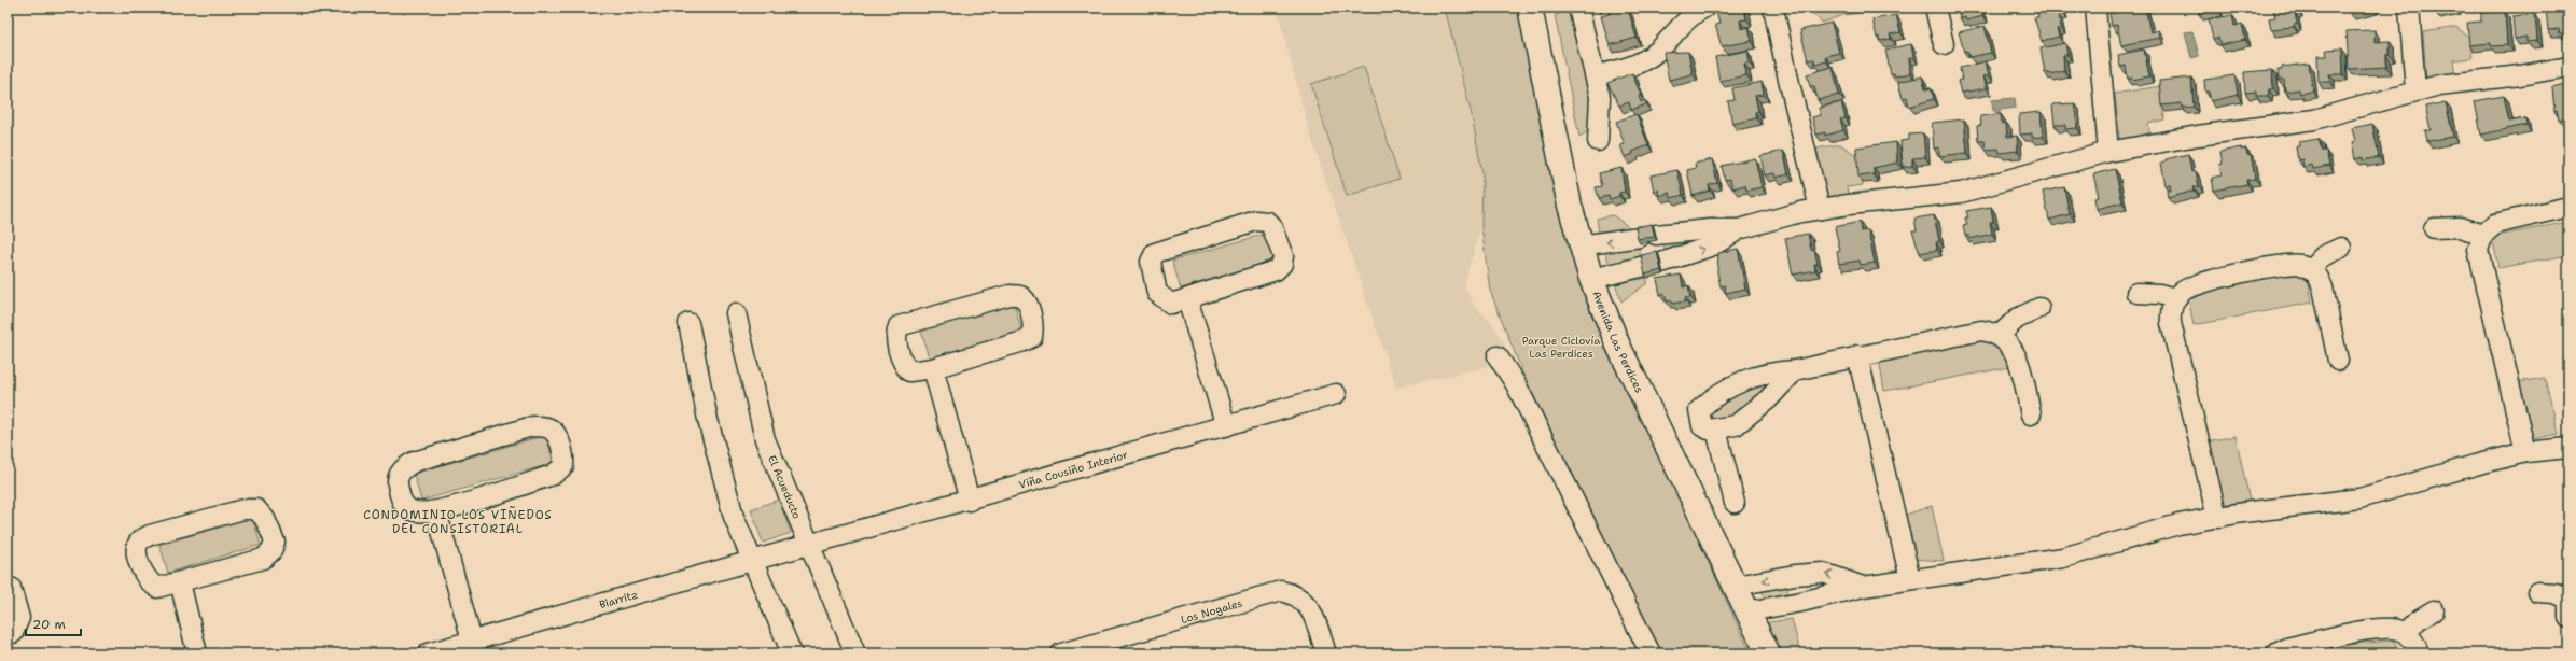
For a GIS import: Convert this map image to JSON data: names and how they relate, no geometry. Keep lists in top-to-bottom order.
{
  "streets": {
    "street": [
      "Avenida Las Perdices",
      "Viña Cousiño Interior",
      "El Acueducto",
      "Biarritz",
      "Los Nogales"
    ]
  },
  "crossings": [
    ["Viña Cousiño Interior", "El Acueducto"],
    ["Viña Cousiño Interior", "Biarritz"],
    ["El Acueducto", "Biarritz"]
  ],
  "districts": ["CONDOMINIO LOS VIÑEDOS DEL CONSISTORIAL"],
  "parks": ["Parque Ciclovía Las Perdices"],
  "scale_bar": "20 m"
}
